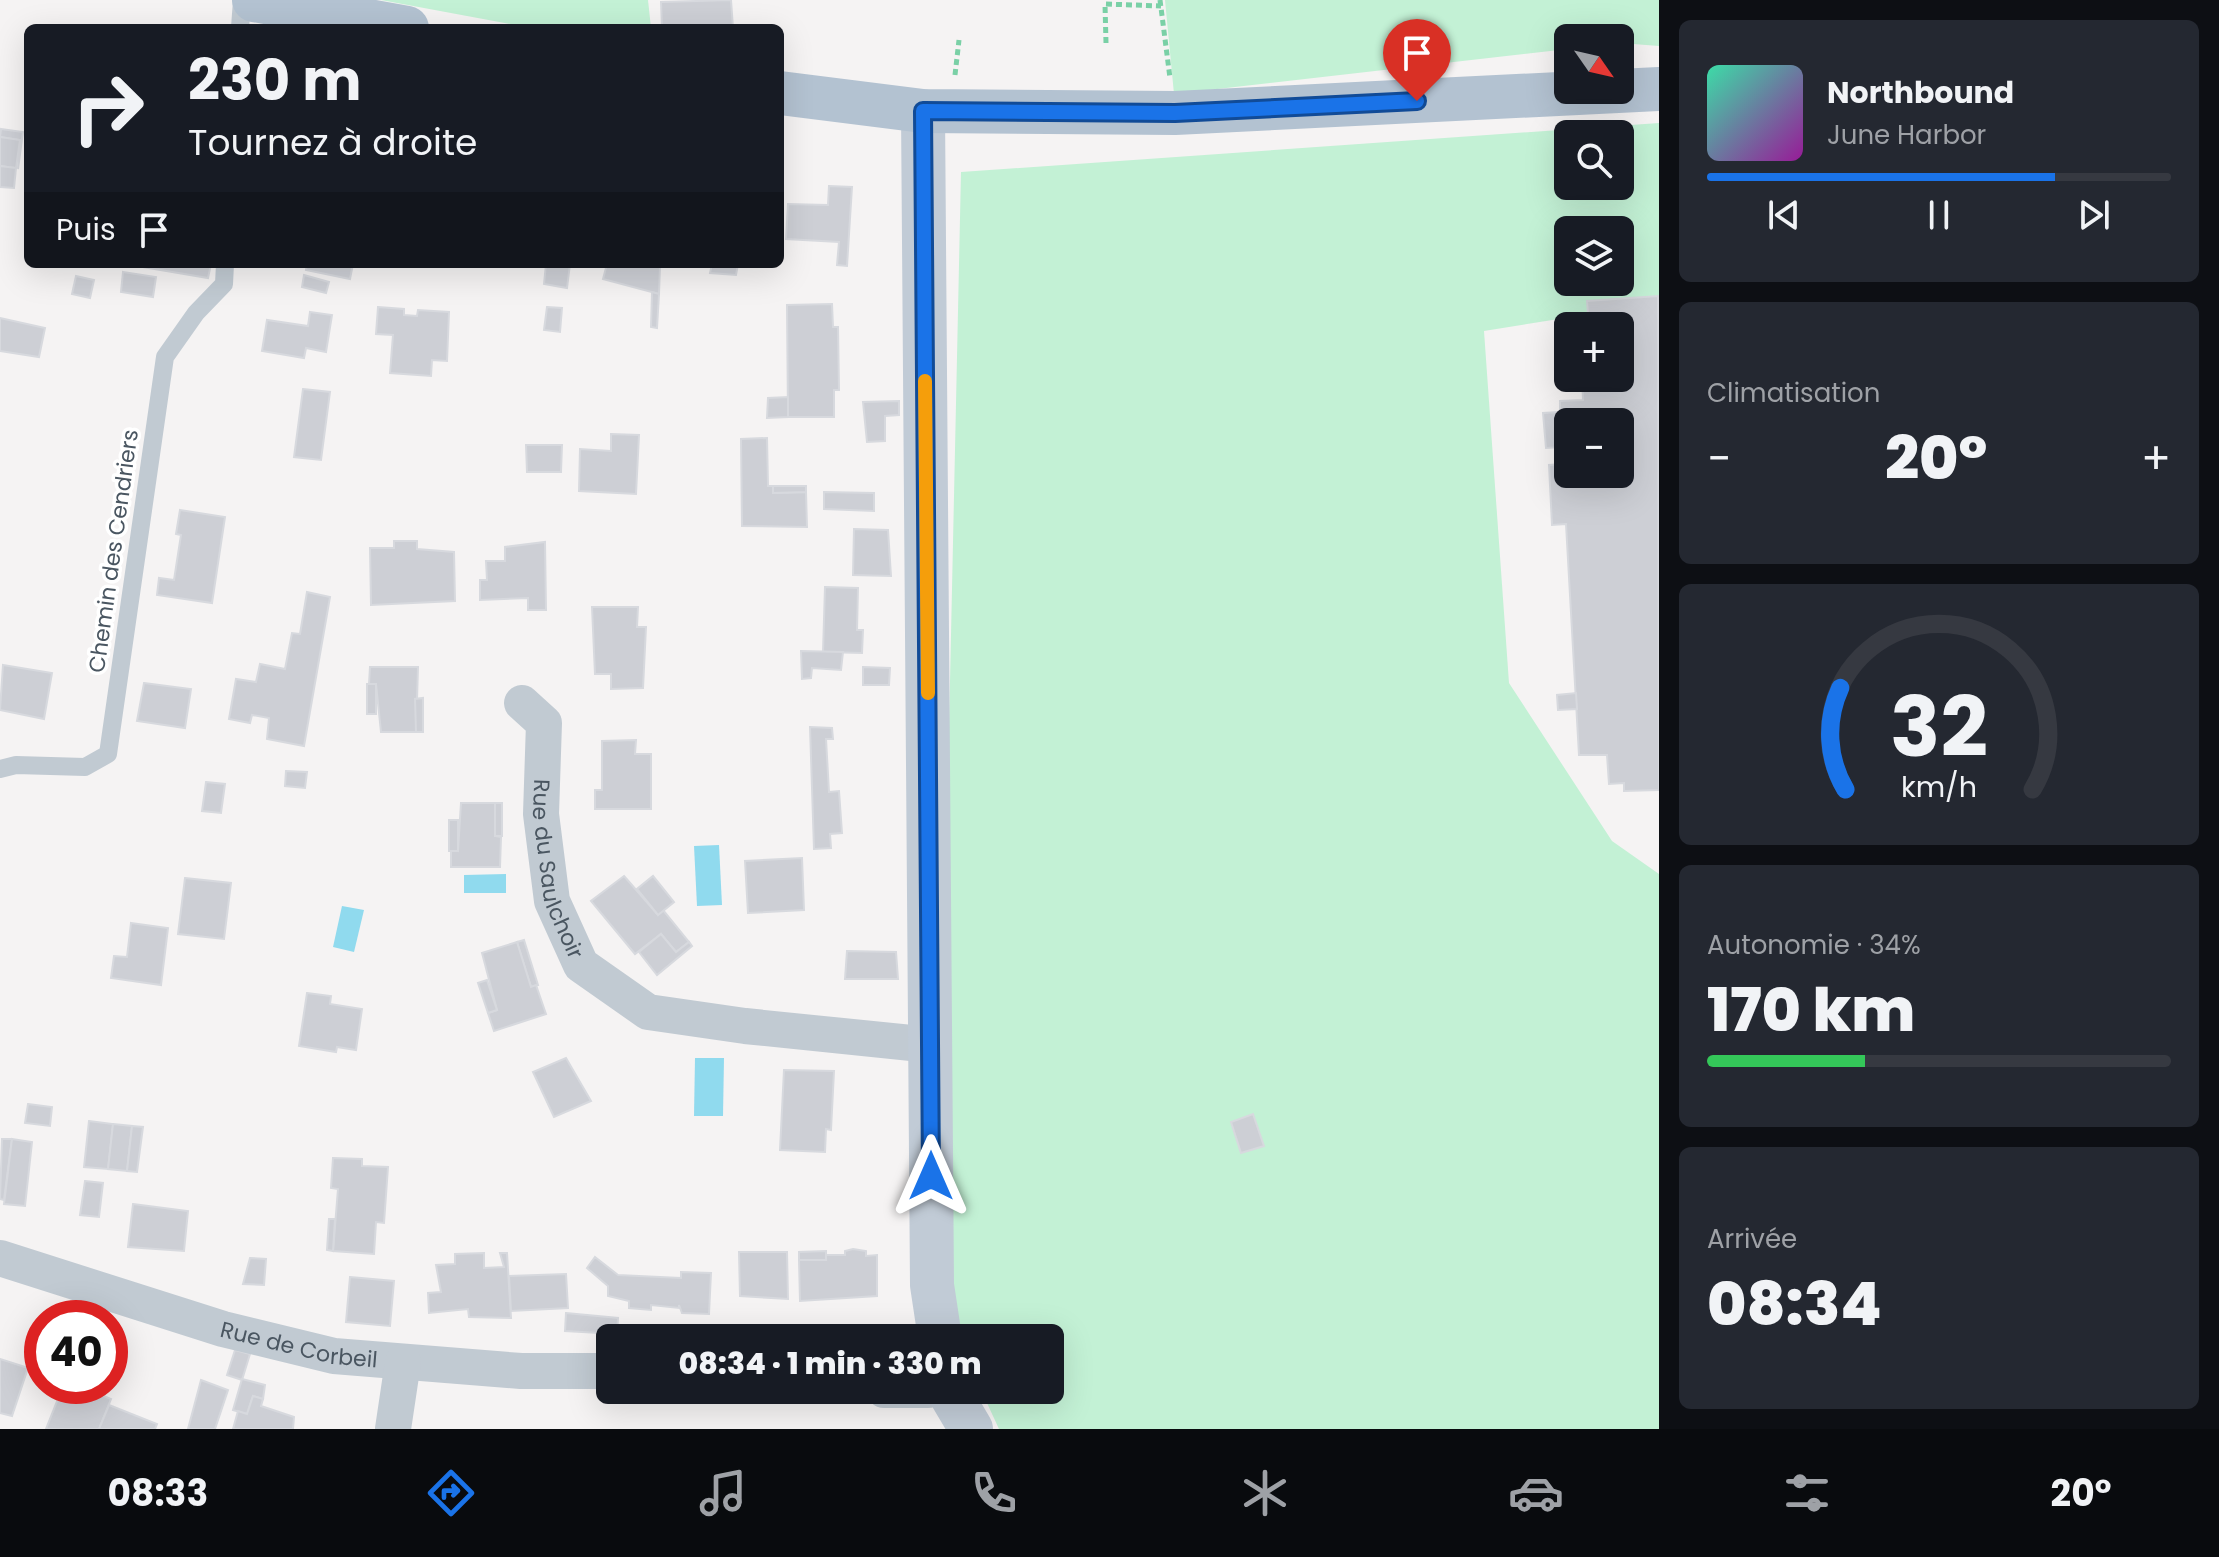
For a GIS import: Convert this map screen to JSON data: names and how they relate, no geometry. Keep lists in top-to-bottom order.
{
  "streets": {
    "street": ["Rue du Saulchoir", "Rue de Corbeil"],
    "lane": ["Chemin des Cendriers"]
  },
  "north": "bottom right",
  "page": {
    "map_buttons": ["+", "−"],
    "turn": ["230 m", "Tournez à droite"],
    "song": ["Northbound", "June Harbor"],
    "then": "Puis",
    "tile": [
      "Climatisation",
      ["Autonomie · 34%", "170 km"],
      ["Arrivée", "08:34"]
    ],
    "heat": ["−", "20°", "+"],
    "limit": "40",
    "trip": "08:34 · 1 min · 330 m",
    "tabs": ["08:33", "20°"],
    "gauge": ["32", "km/h"]
  }
}
